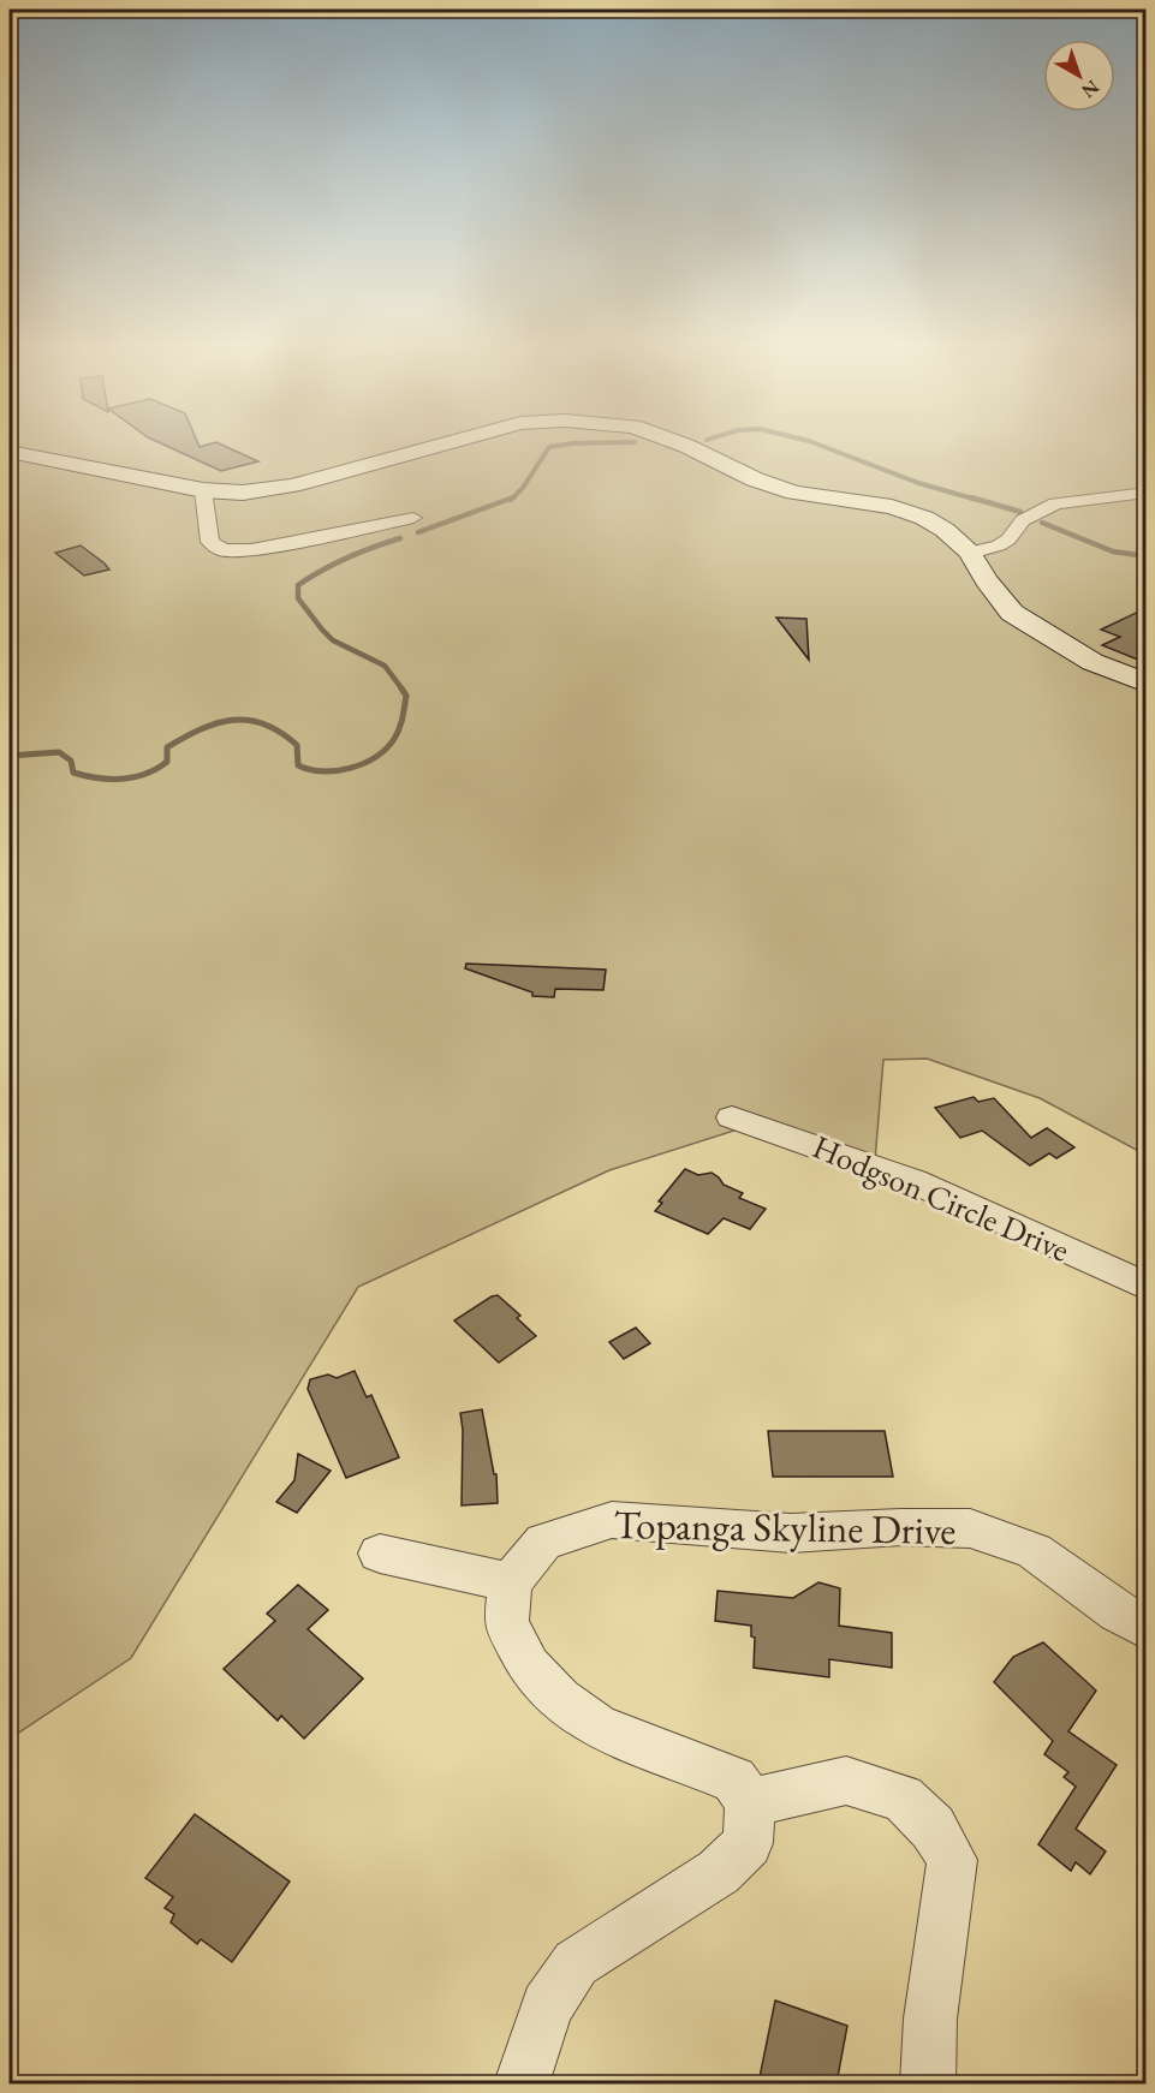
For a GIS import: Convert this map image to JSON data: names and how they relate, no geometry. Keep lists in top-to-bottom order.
{
  "streets": {
    "street": ["Hodgson Circle Drive", "Topanga Skyline Drive"]
  },
  "north": "bottom right"
}
